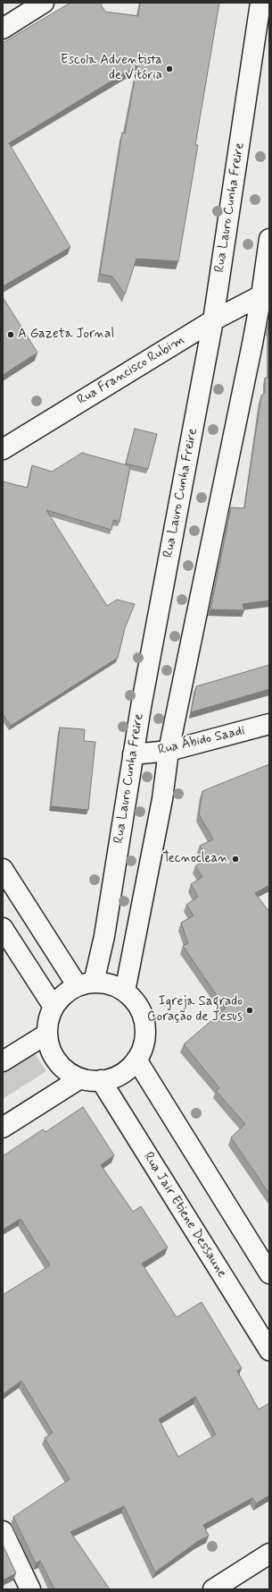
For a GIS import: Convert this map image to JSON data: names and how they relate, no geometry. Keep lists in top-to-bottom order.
{
  "streets": {
    "street": [
      "Rua Lauro Cunha Freire",
      "Rua Francisco Rubim",
      "Rua Ábido Saadi",
      "Rua Jair Etiene Dessaune"
    ]
  },
  "crossings": [
    ["Rua Lauro Cunha Freire", "Rua Francisco Rubim"],
    ["Rua Lauro Cunha Freire", "Rua Ábido Saadi"],
    ["Rua Lauro Cunha Freire", "Rua Jair Etiene Dessaune"]
  ],
  "places": [
    "Escola Adventista de Vitória",
    "A Gazeta Jornal",
    "Tecnoclean",
    "Igreja Sagrado Coração de Jesus"
  ]
}
